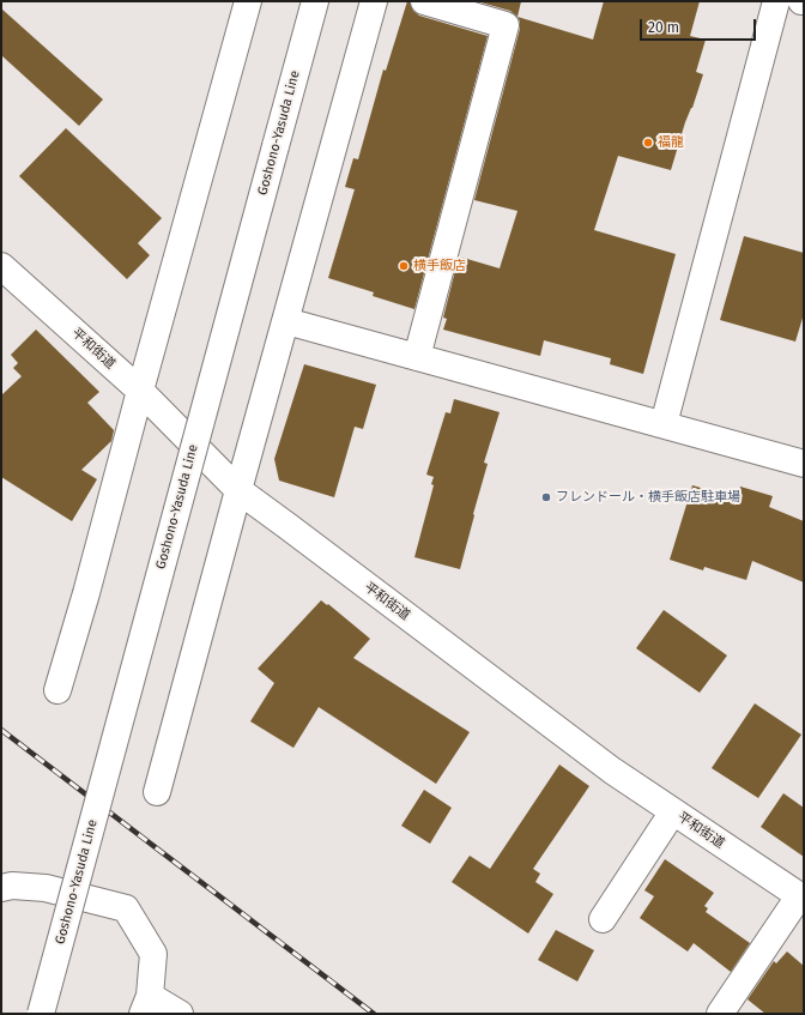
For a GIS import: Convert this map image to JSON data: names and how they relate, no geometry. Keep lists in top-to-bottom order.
{
  "streets": {
    "street": ["Goshono-Yasuda Line", "平和街道"]
  },
  "places": ["福龍", "横手飯店", "フレンドール・横手飯店駐車場"],
  "scale_bar": "20 m"
}
